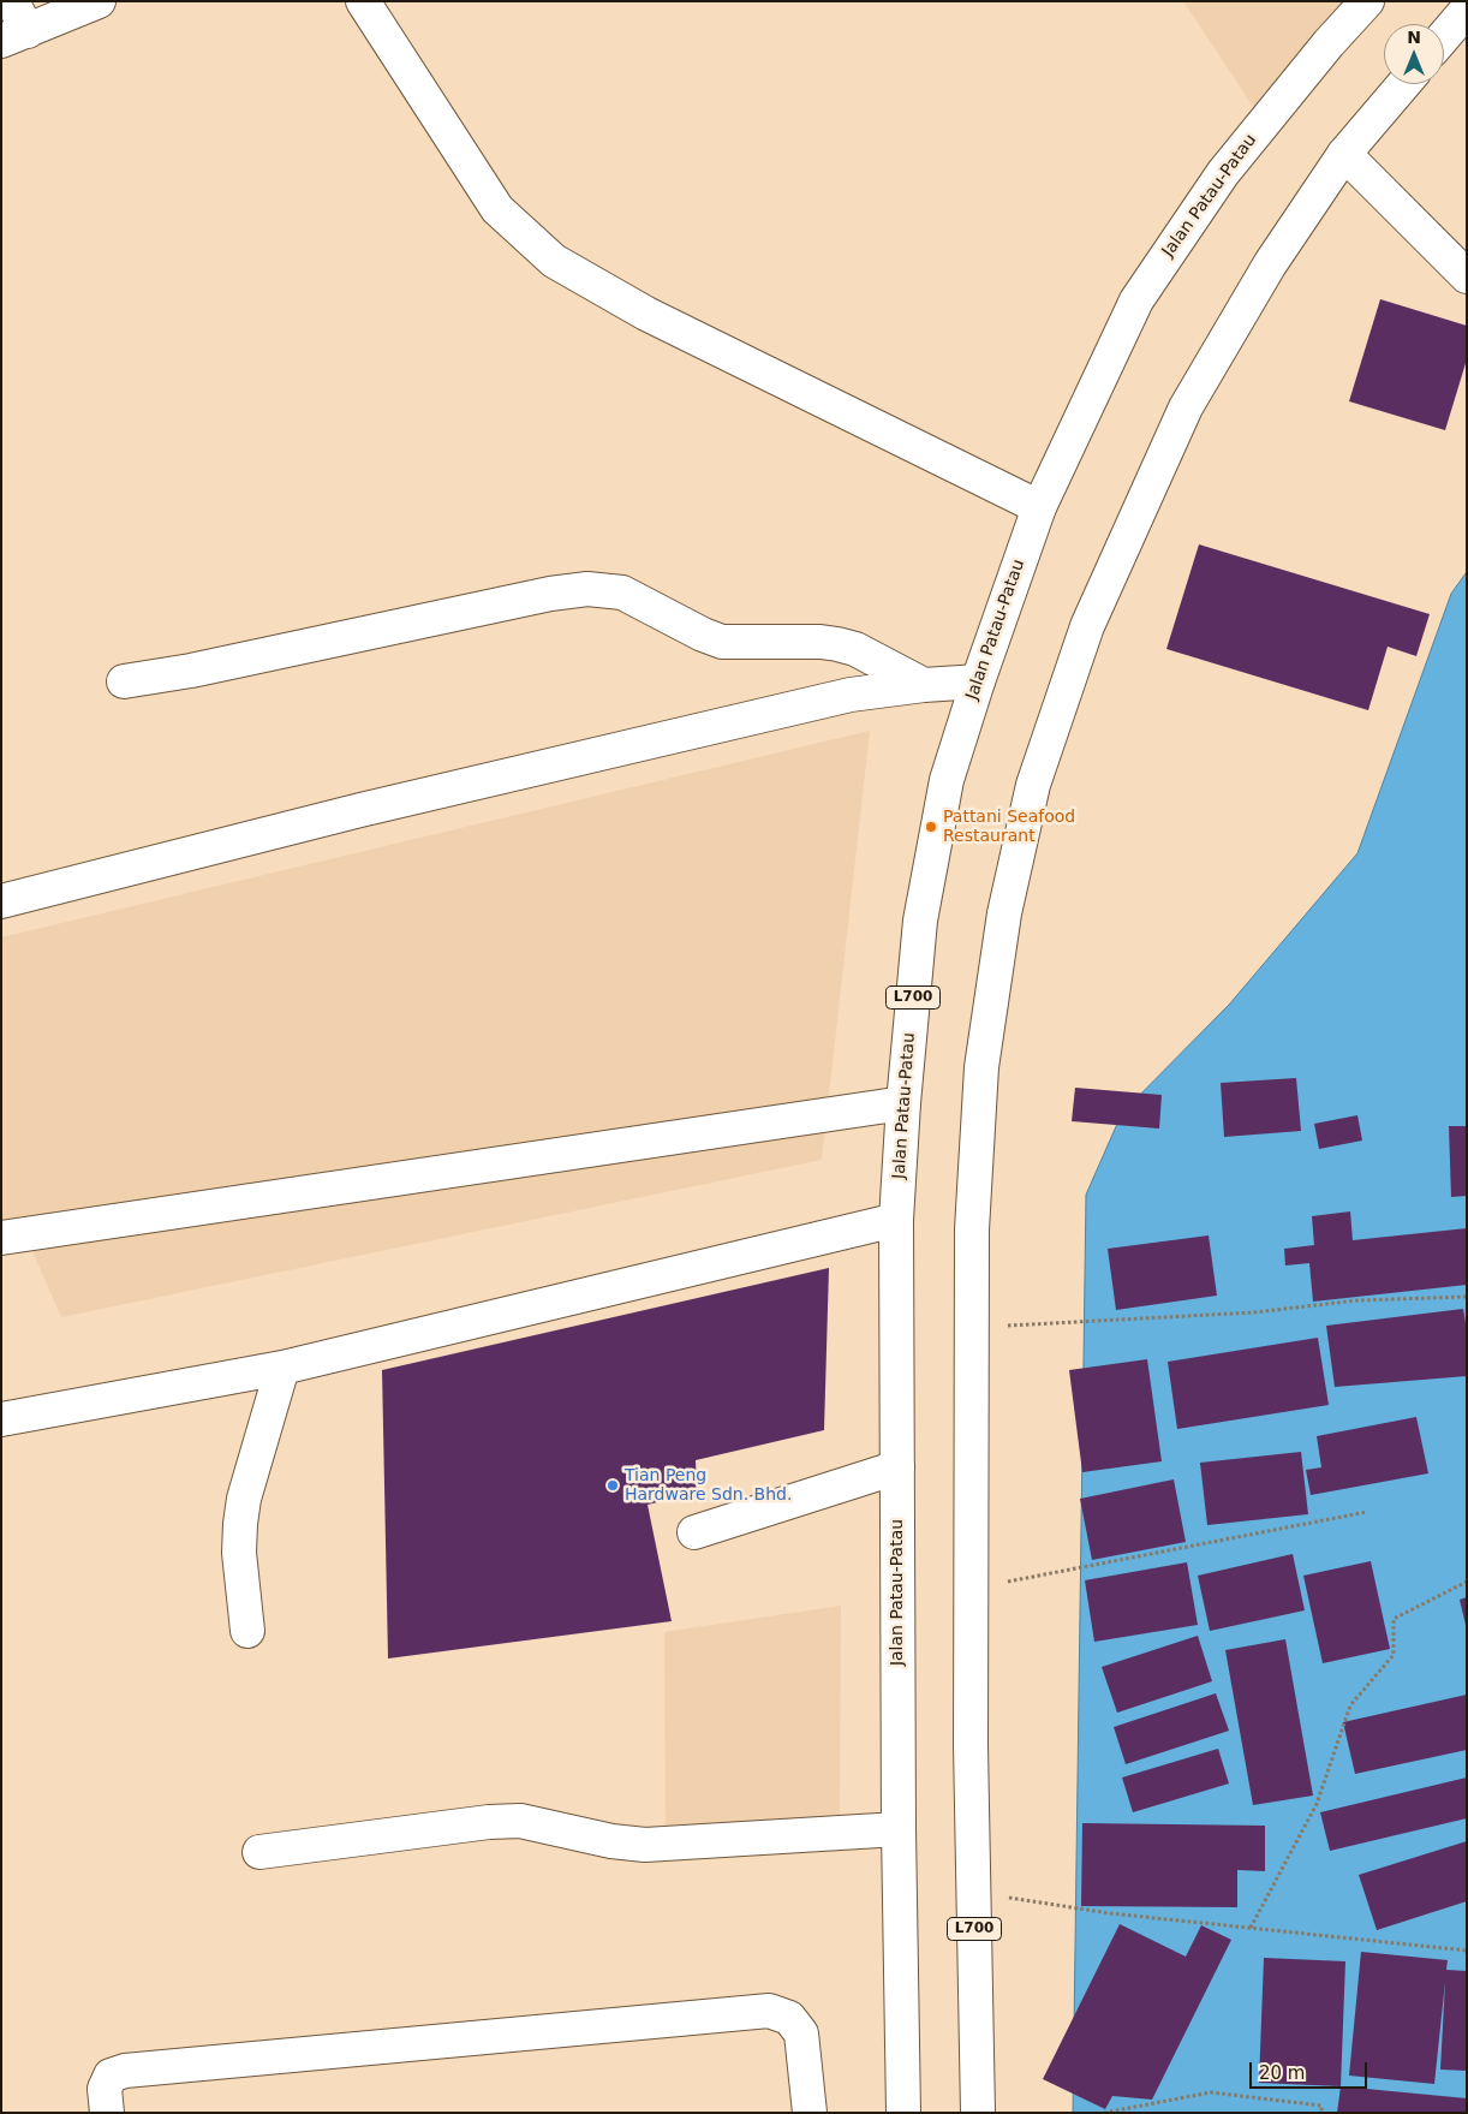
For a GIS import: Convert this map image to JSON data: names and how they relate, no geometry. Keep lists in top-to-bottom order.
{
  "streets": {
    "main road": ["Jalan Patau-Patau", "L700"]
  },
  "places": ["Pattani Seafood Restaurant", "Tian Peng Hardware Sdn. Bhd."],
  "scale_bar": "20 m",
  "north": "top"
}
